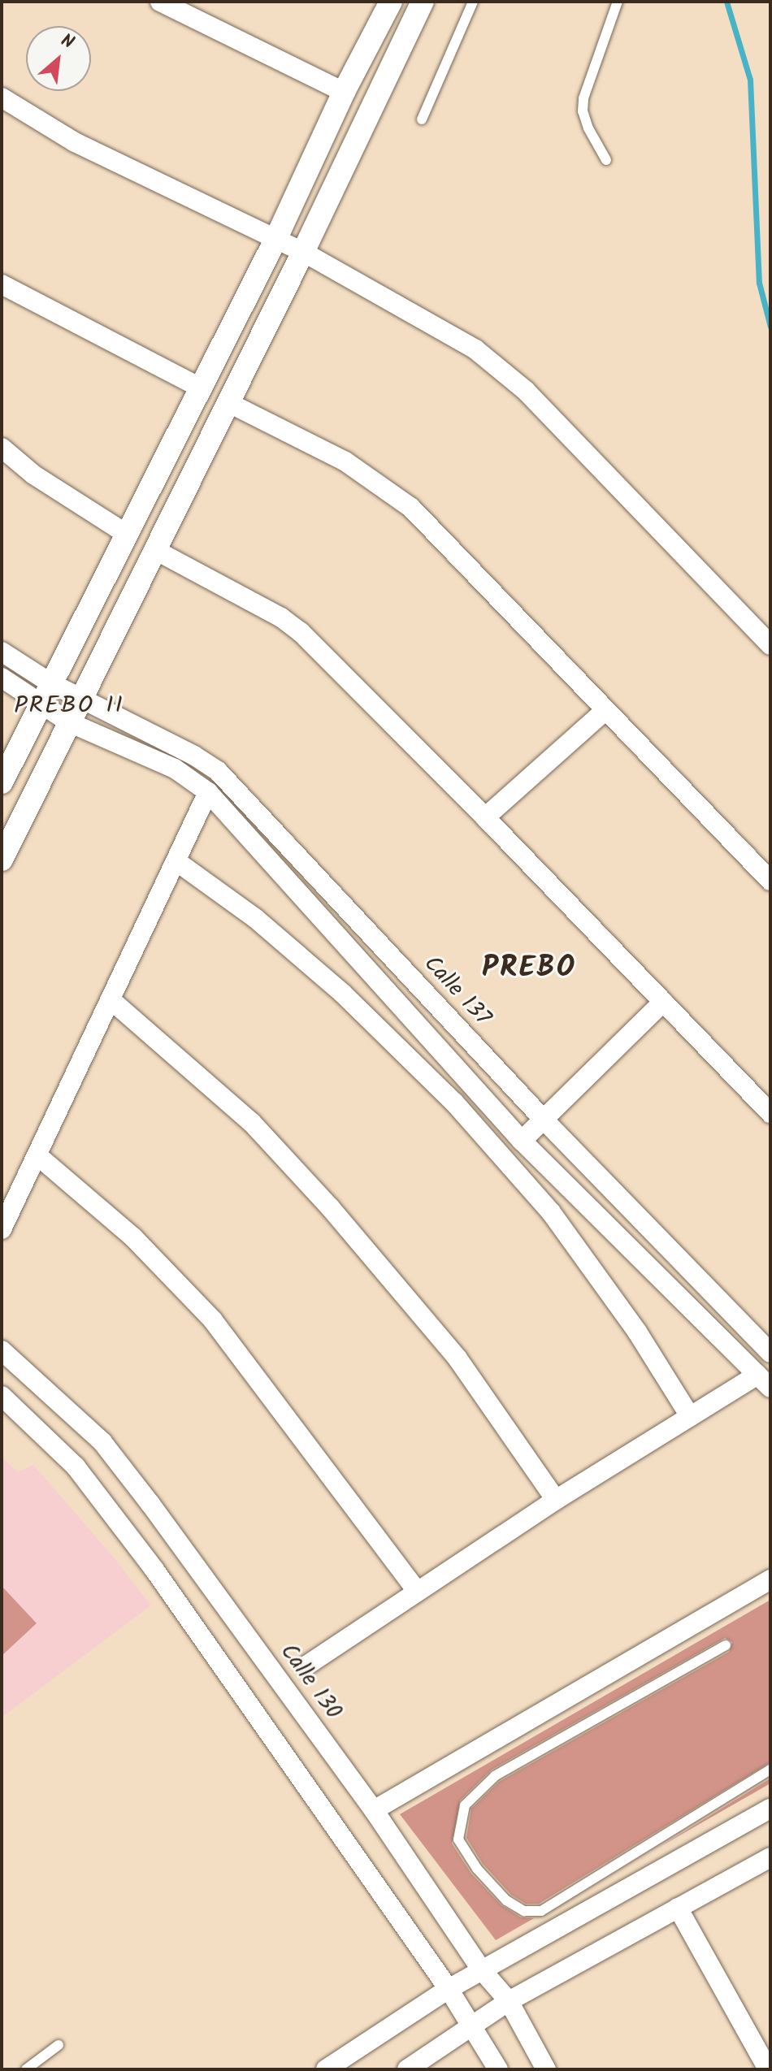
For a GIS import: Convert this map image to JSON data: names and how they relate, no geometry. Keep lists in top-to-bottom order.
{
  "streets": {
    "street": ["Calle 137", "Calle 130"]
  },
  "districts": ["PREBO II", "PREBO"],
  "north": "top right"
}
